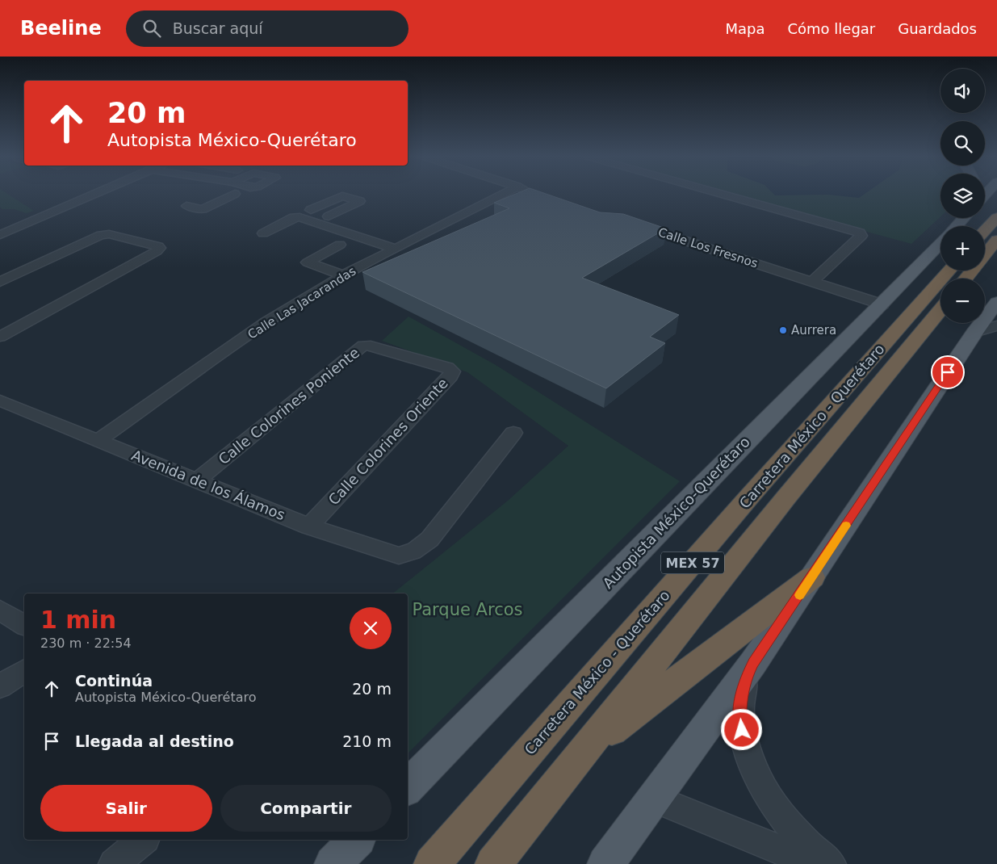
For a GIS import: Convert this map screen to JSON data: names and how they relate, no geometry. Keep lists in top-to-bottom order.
{
  "streets": {
    "highway": ["Carretera México - Querétaro", "MEX 57"],
    "main road": ["Autopista México-Querétaro"],
    "street": [
      "Calle Los Fresnos",
      "Calle Las Jacarandas",
      "Calle Colorines Poniente",
      "Calle Colorines Oriente",
      "Avenida de los Álamos"
    ]
  },
  "crossings": [
    ["Calle Los Fresnos", "Autopista México-Querétaro"],
    ["Calle Las Jacarandas", "Avenida de los Álamos"],
    ["Calle Colorines Poniente", "Calle Colorines Oriente"],
    ["Calle Colorines Poniente", "Avenida de los Álamos"],
    ["Calle Colorines Oriente", "Avenida de los Álamos"]
  ],
  "parks": ["Parque Arcos"],
  "places": ["Aurrera"],
  "page": {
    "header": "Beeline",
    "search": "Buscar aquí",
    "nav": ["Mapa", "Cómo llegar", "Guardados"],
    "map_buttons": ["+", "−"],
    "turn": ["20 m", "Autopista México-Querétaro"],
    "heading": ["1 min", "230 m · 22:54"],
    "list": [
      {
        "name": "Continúa",
        "note": "Autopista México-Querétaro",
        "value": "20 m"
      },
      {
        "name": "Llegada al destino",
        "value": "210 m"
      }
    ],
    "buttons": ["Salir", "Compartir"]
  }
}
